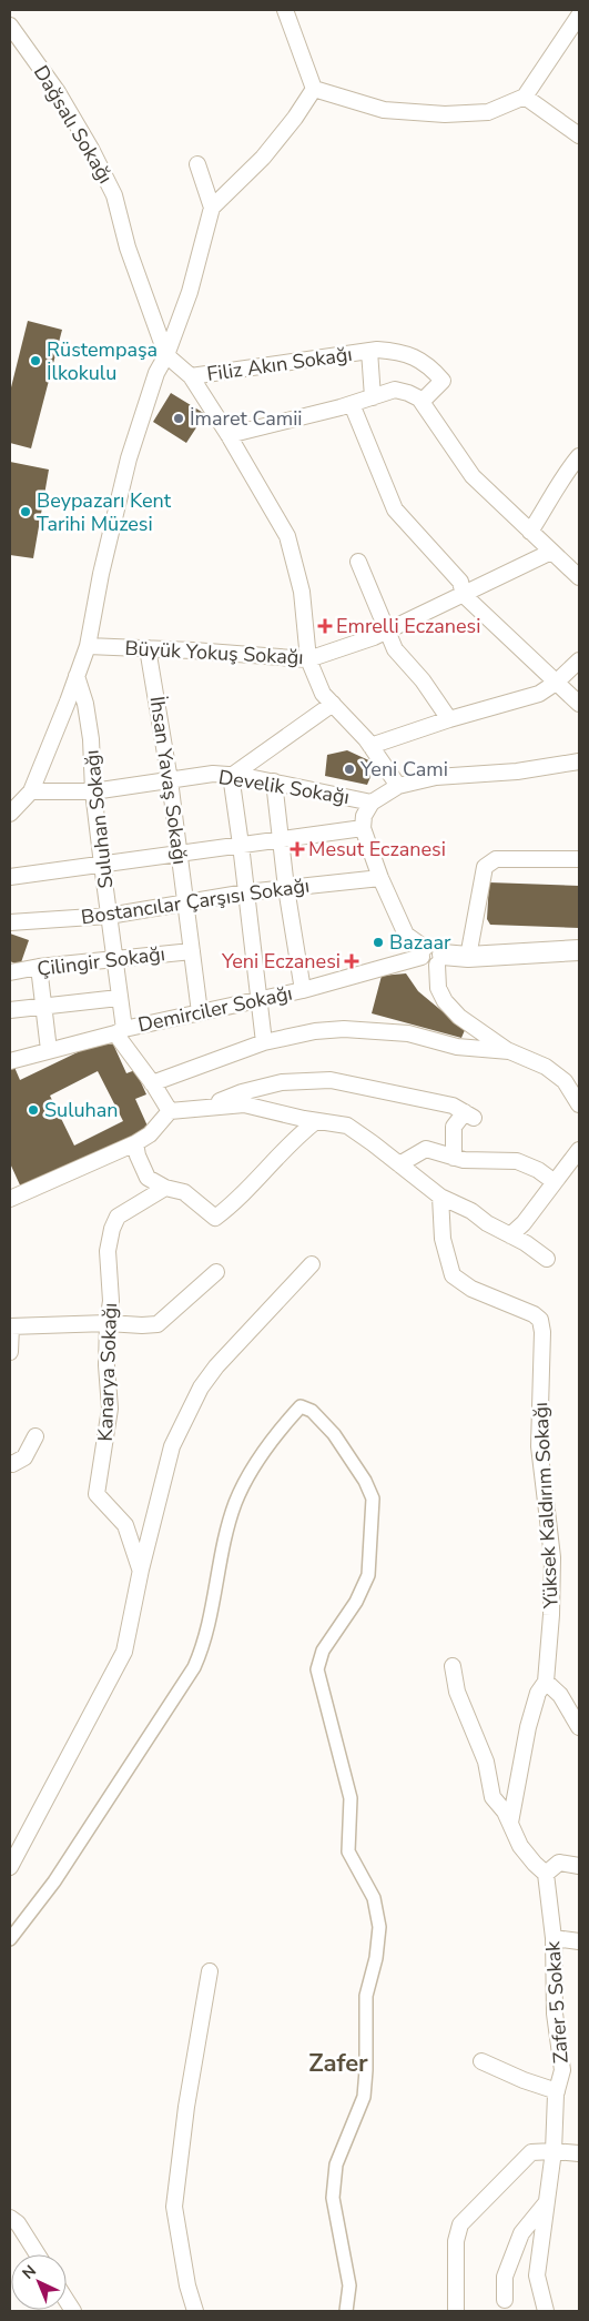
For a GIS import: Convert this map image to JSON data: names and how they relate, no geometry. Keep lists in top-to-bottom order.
{
  "streets": {
    "street": [
      "Dağsalı Sokağı",
      "Filiz Akın Sokağı",
      "Büyük Yokuş Sokağı",
      "İhsan Yavaş Sokağı",
      "Develik Sokağı",
      "Suluhan Sokağı",
      "Bostancılar Çarşısı Sokağı",
      "Çilingir Sokağı",
      "Demirciler Sokağı",
      "Kanarya Sokağı",
      "Yüksek Kaldırım Sokağı",
      "Zafer 5 Sokak"
    ]
  },
  "crossings": [
    ["Büyük Yokuş Sokağı", "İhsan Yavaş Sokağı"],
    ["İhsan Yavaş Sokağı", "Develik Sokağı"],
    ["İhsan Yavaş Sokağı", "Bostancılar Çarşısı Sokağı"],
    ["İhsan Yavaş Sokağı", "Çilingir Sokağı"],
    ["İhsan Yavaş Sokağı", "Demirciler Sokağı"],
    ["Develik Sokağı", "Suluhan Sokağı"],
    ["Suluhan Sokağı", "Bostancılar Çarşısı Sokağı"],
    ["Suluhan Sokağı", "Çilingir Sokağı"],
    ["Suluhan Sokağı", "Demirciler Sokağı"]
  ],
  "districts": ["Zafer"],
  "places": {
    "other": [
      "Rüstempaşa İlkokulu",
      "İmaret Camii",
      "Beypazarı Kent Tarihi Müzesi",
      "Yeni Cami",
      "Bazaar",
      "Suluhan"
    ],
    "health": ["Emrelli Eczanesi", "Mesut Eczanesi", "Yeni Eczanesi"]
  },
  "north": "top left"
}
